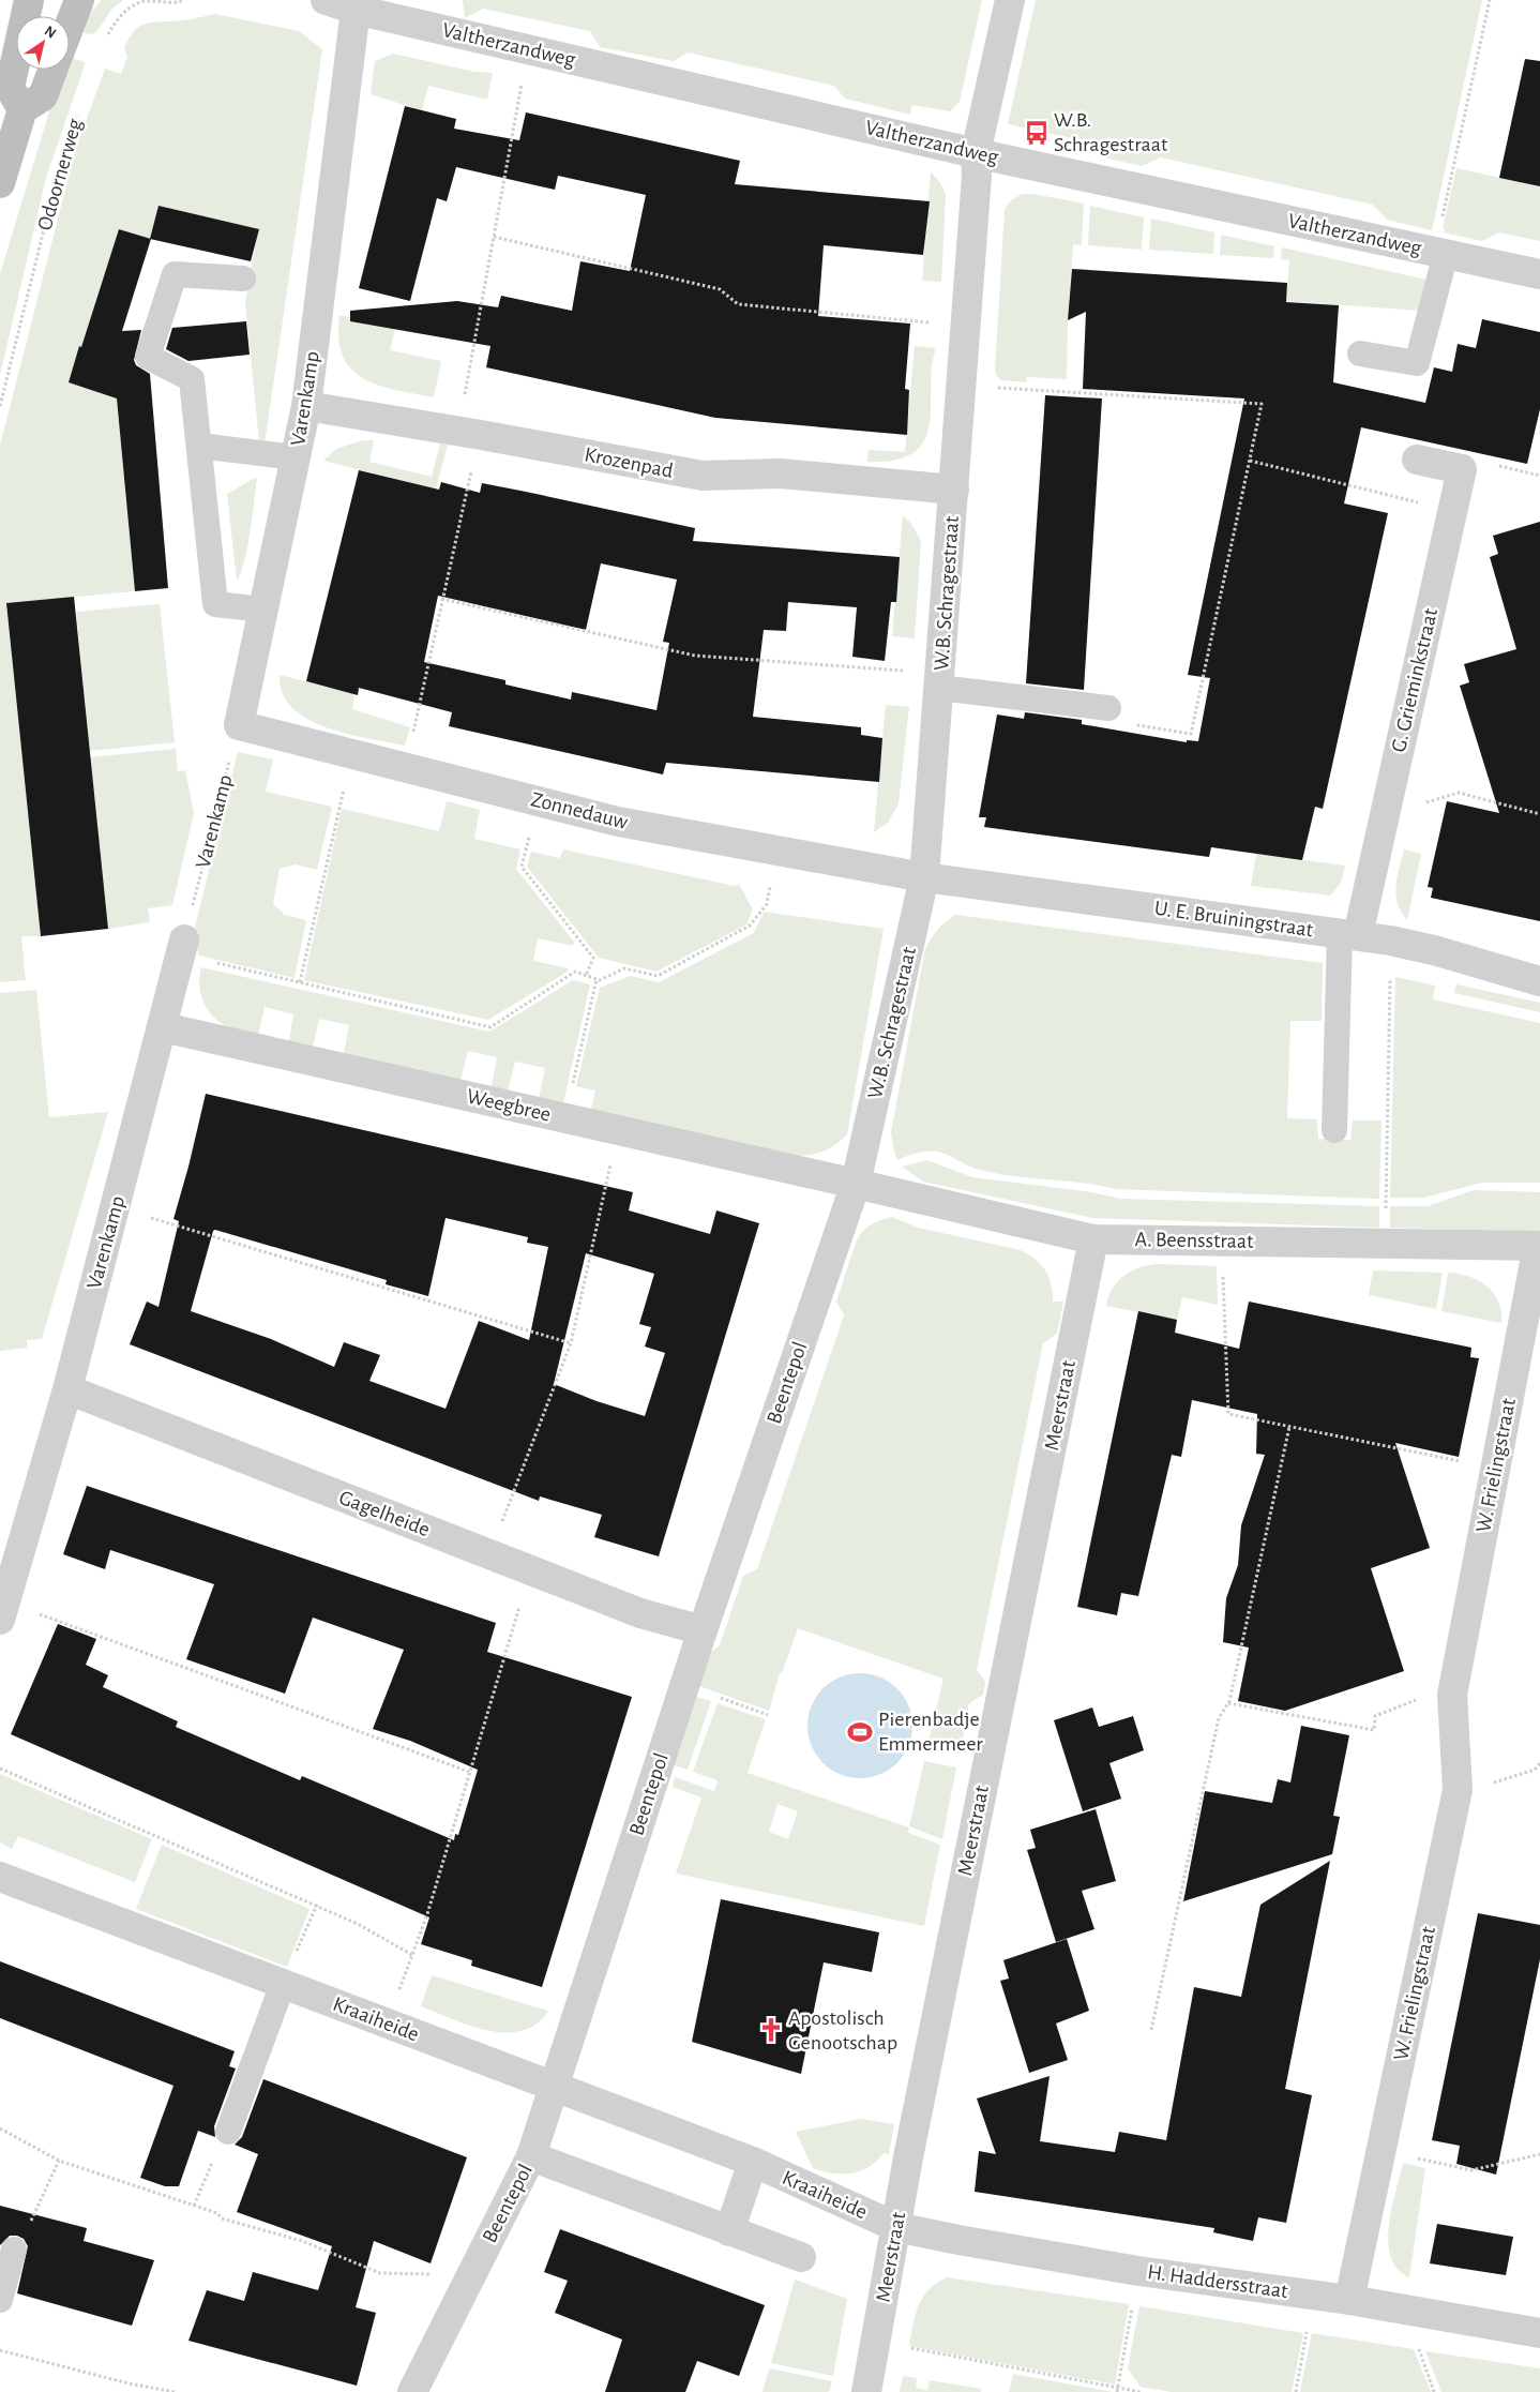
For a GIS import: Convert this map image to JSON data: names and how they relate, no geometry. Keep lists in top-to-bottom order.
{
  "streets": {
    "main road": ["Odoornerweg"],
    "street": [
      "Valtherzandweg",
      "Varenkamp",
      "Krozenpad",
      "W.B. Schragestraat",
      "G. Grieminkstraat",
      "Zonnedauw",
      "U. E. Bruiningstraat",
      "Weegbree",
      "A. Beensstraat",
      "Beentepol",
      "Meerstraat",
      "W. Frielingstraat",
      "Gagelheide",
      "Kraaiheide",
      "H. Haddersstraat"
    ]
  },
  "crossings": [
    ["Valtherzandweg", "Varenkamp"],
    ["Valtherzandweg", "W.B. Schragestraat"],
    ["Varenkamp", "Krozenpad"],
    ["Varenkamp", "Zonnedauw"],
    ["Varenkamp", "Weegbree"],
    ["Varenkamp", "Gagelheide"],
    ["Krozenpad", "W.B. Schragestraat"],
    ["W.B. Schragestraat", "Zonnedauw"],
    ["W.B. Schragestraat", "U. E. Bruiningstraat"],
    ["W.B. Schragestraat", "Weegbree"],
    ["W.B. Schragestraat", "A. Beensstraat"],
    ["W.B. Schragestraat", "Beentepol"],
    ["G. Grieminkstraat", "U. E. Bruiningstraat"],
    ["Zonnedauw", "U. E. Bruiningstraat"],
    ["Weegbree", "A. Beensstraat"],
    ["Weegbree", "Beentepol"],
    ["A. Beensstraat", "Beentepol"],
    ["A. Beensstraat", "Meerstraat"],
    ["A. Beensstraat", "W. Frielingstraat"],
    ["Beentepol", "Gagelheide"],
    ["Beentepol", "Kraaiheide"],
    ["Meerstraat", "Kraaiheide"],
    ["Meerstraat", "H. Haddersstraat"],
    ["W. Frielingstraat", "H. Haddersstraat"],
    ["Kraaiheide", "H. Haddersstraat"]
  ],
  "places": {
    "bus stop": ["W.B. Schragestraat"],
    "sports": ["Pierenbadje Emmermeer"],
    "church": ["Apostolisch Genootschap"]
  },
  "north": "top right"
}
